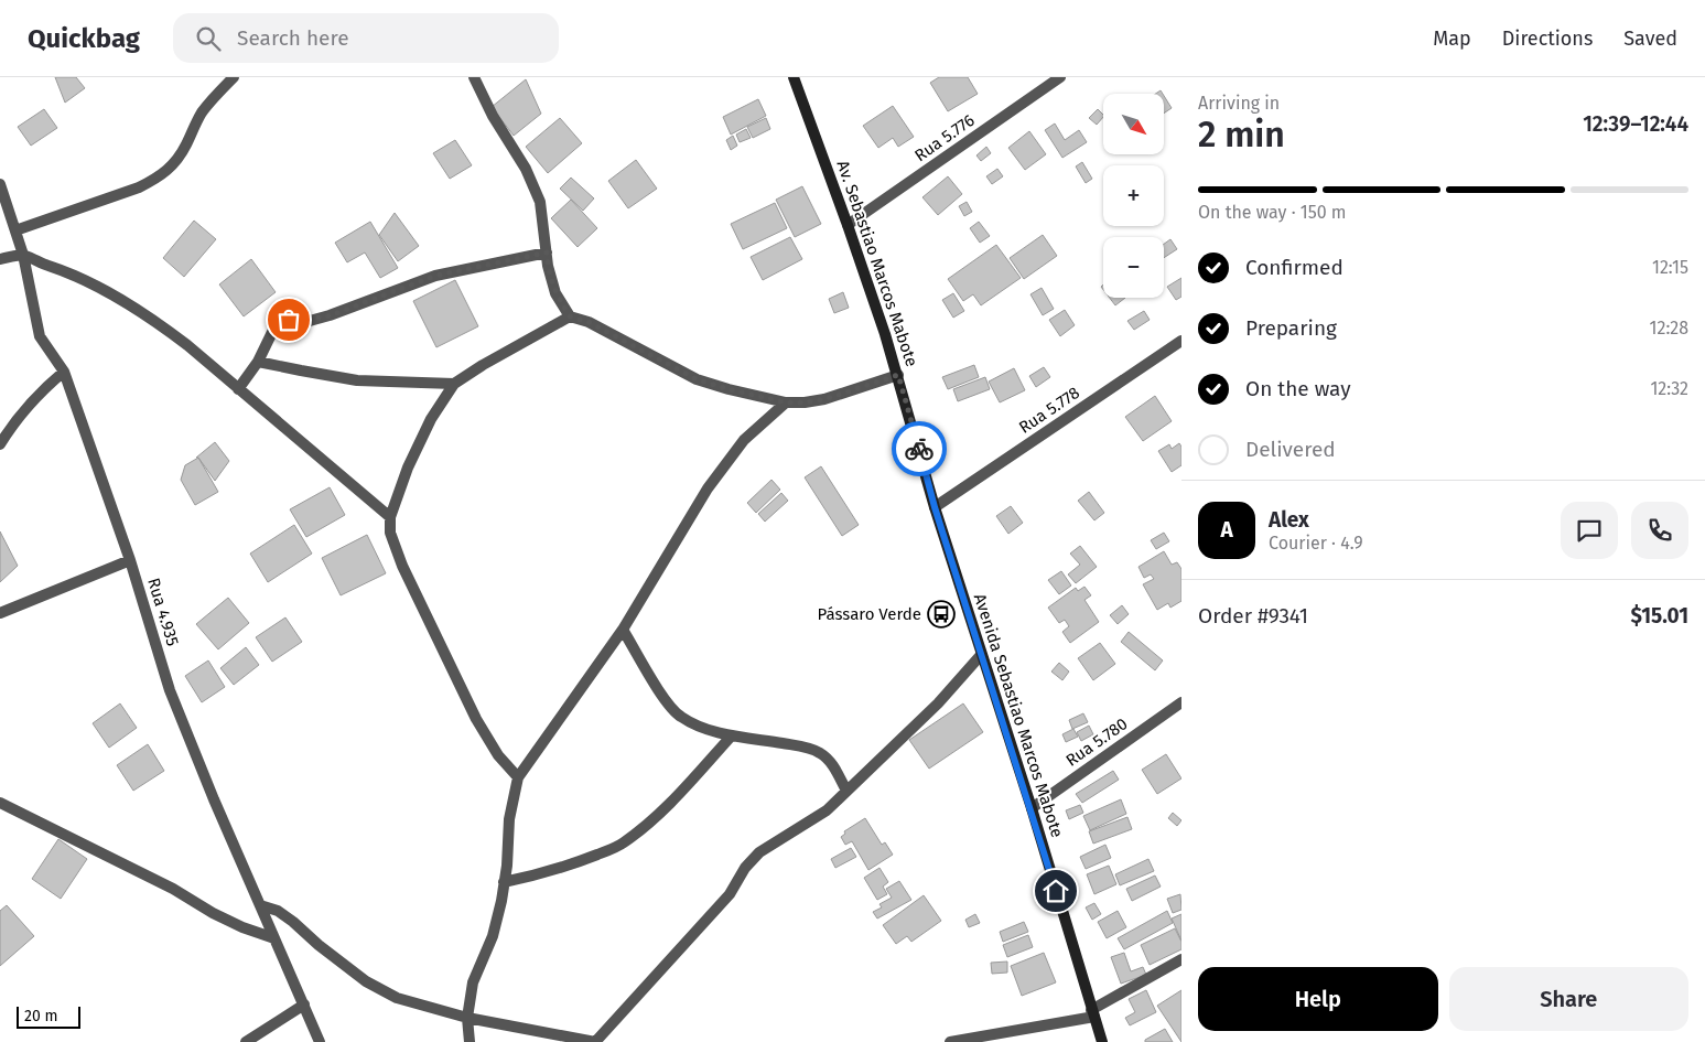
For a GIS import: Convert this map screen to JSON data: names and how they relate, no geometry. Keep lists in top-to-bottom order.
{
  "streets": {
    "main road": ["Av. Sebastiao Marcos Mabote", "Avenida Sebastiao Marcos Mabote"],
    "street": [
      "Rua 5.776",
      "Rua 5.778",
      "Rua 4.935",
      "Rua 5.780"
    ]
  },
  "crossings": [
    ["Rua 5.776", "Av. Sebastiao Marcos Mabote"],
    ["Av. Sebastiao Marcos Mabote", "Rua 5.778"],
    ["Av. Sebastiao Marcos Mabote", "Avenida Sebastiao Marcos Mabote"],
    ["Avenida Sebastiao Marcos Mabote", "Rua 5.780"]
  ],
  "places": {
    "bus stop": ["Pássaro Verde"]
  },
  "scale_bar": "20 m",
  "north": "bottom right",
  "page": {
    "header": "Quickbag",
    "search": "Search here",
    "nav": ["Map", "Directions", "Saved"],
    "heading": ["2 min", "Arriving in", "12:39–12:44"],
    "panel": [
      "Alex",
      "Courier · 4.9",
      "Order #9341",
      "$15.01"
    ],
    "map_buttons": ["+", "−"],
    "bar": "On the way · 150 m",
    "list": [
      ["Confirmed", "12:15"],
      ["Preparing", "12:28"],
      ["On the way", "12:32"],
      "Delivered"
    ],
    "round": "A",
    "buttons": ["Help", "Share"],
    "scale": "20 m"
  }
}
